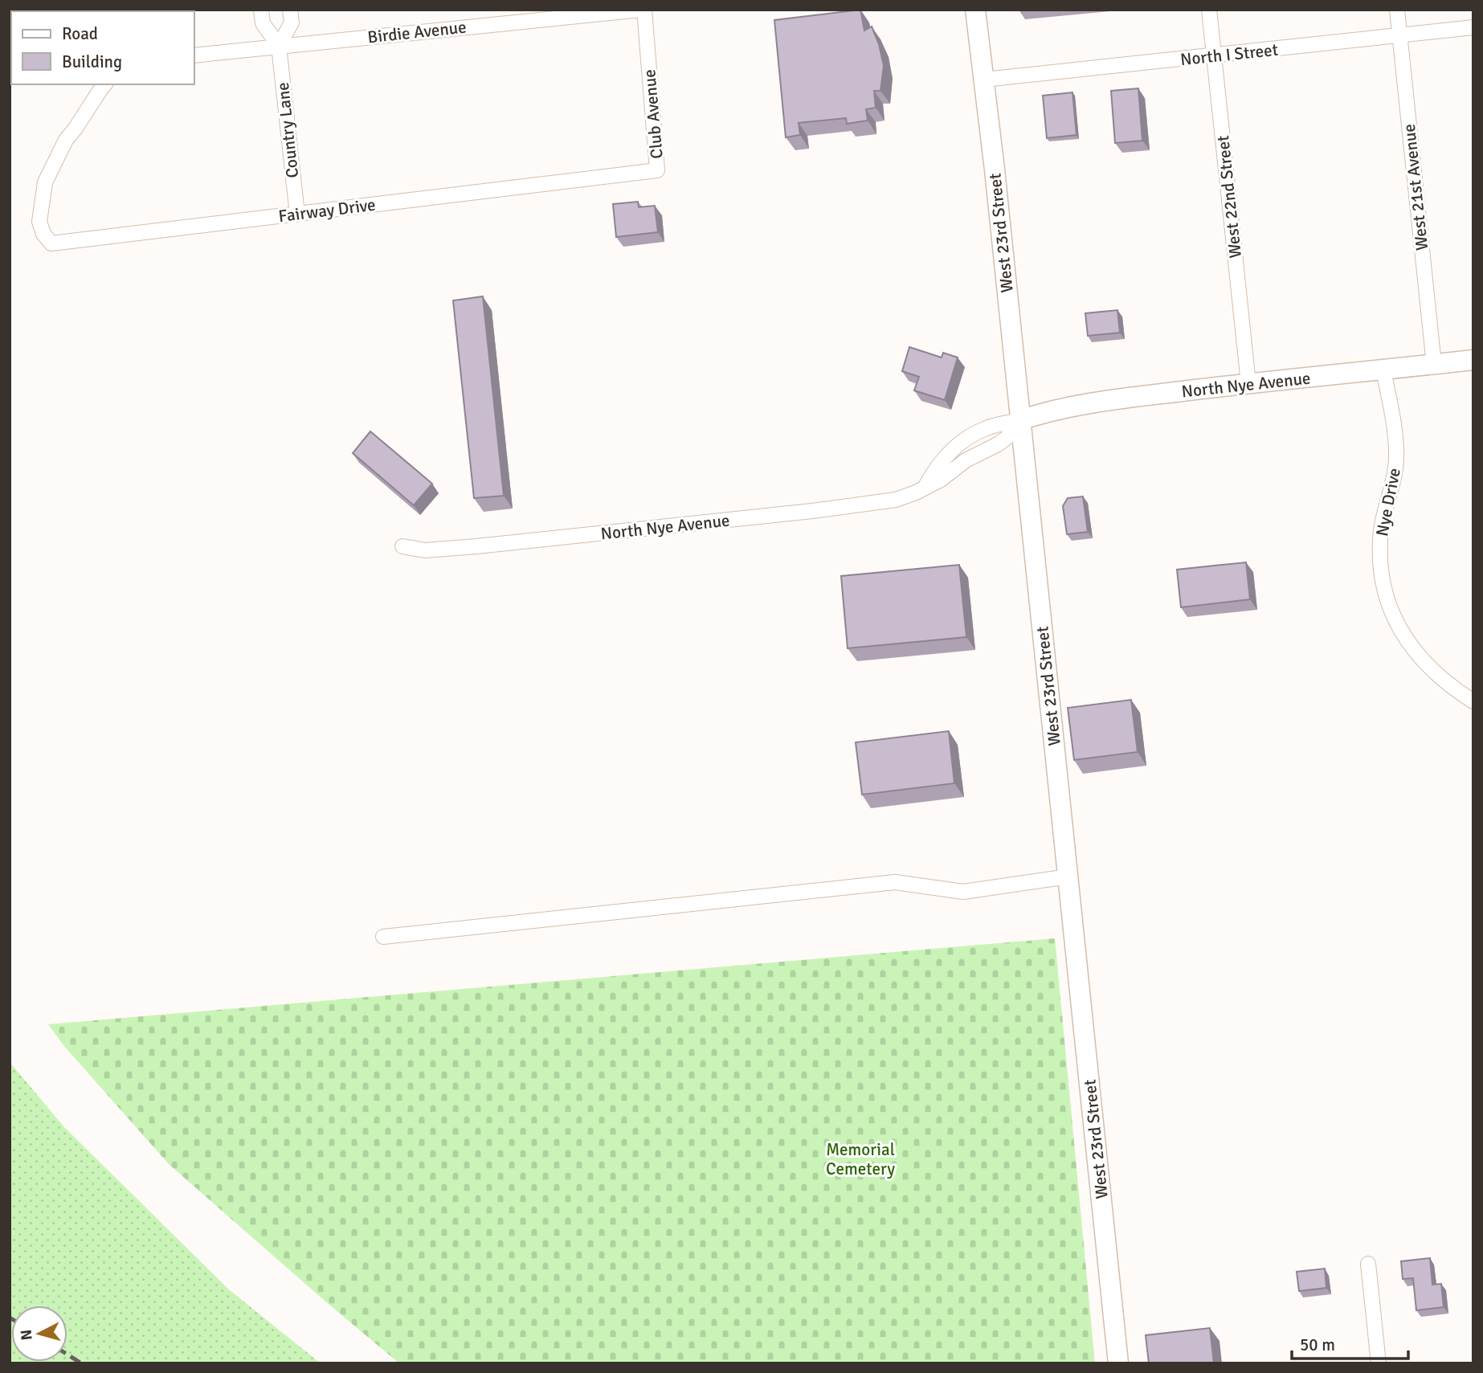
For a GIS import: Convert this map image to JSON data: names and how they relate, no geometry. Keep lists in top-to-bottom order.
{
  "streets": {
    "main road": ["West 23rd Street", "North Nye Avenue"],
    "street": [
      "Birdie Avenue",
      "North I Street",
      "Club Avenue",
      "Country Lane",
      "West 21st Avenue",
      "West 22nd Street",
      "Fairway Drive",
      "Nye Drive"
    ]
  },
  "crossings": [
    ["Birdie Avenue", "Club Avenue"],
    ["Birdie Avenue", "Country Lane"],
    ["North I Street", "West 21st Avenue"],
    ["North I Street", "West 22nd Street"],
    ["North I Street", "West 23rd Street"],
    ["Club Avenue", "Fairway Drive"],
    ["Country Lane", "Fairway Drive"],
    ["West 21st Avenue", "North Nye Avenue"],
    ["West 22nd Street", "North Nye Avenue"],
    ["West 23rd Street", "North Nye Avenue"],
    ["North Nye Avenue", "Nye Drive"]
  ],
  "parks": ["Memorial Cemetery"],
  "legend": ["Road", "Building"],
  "scale_bar": "50 m",
  "north": "left"
}
